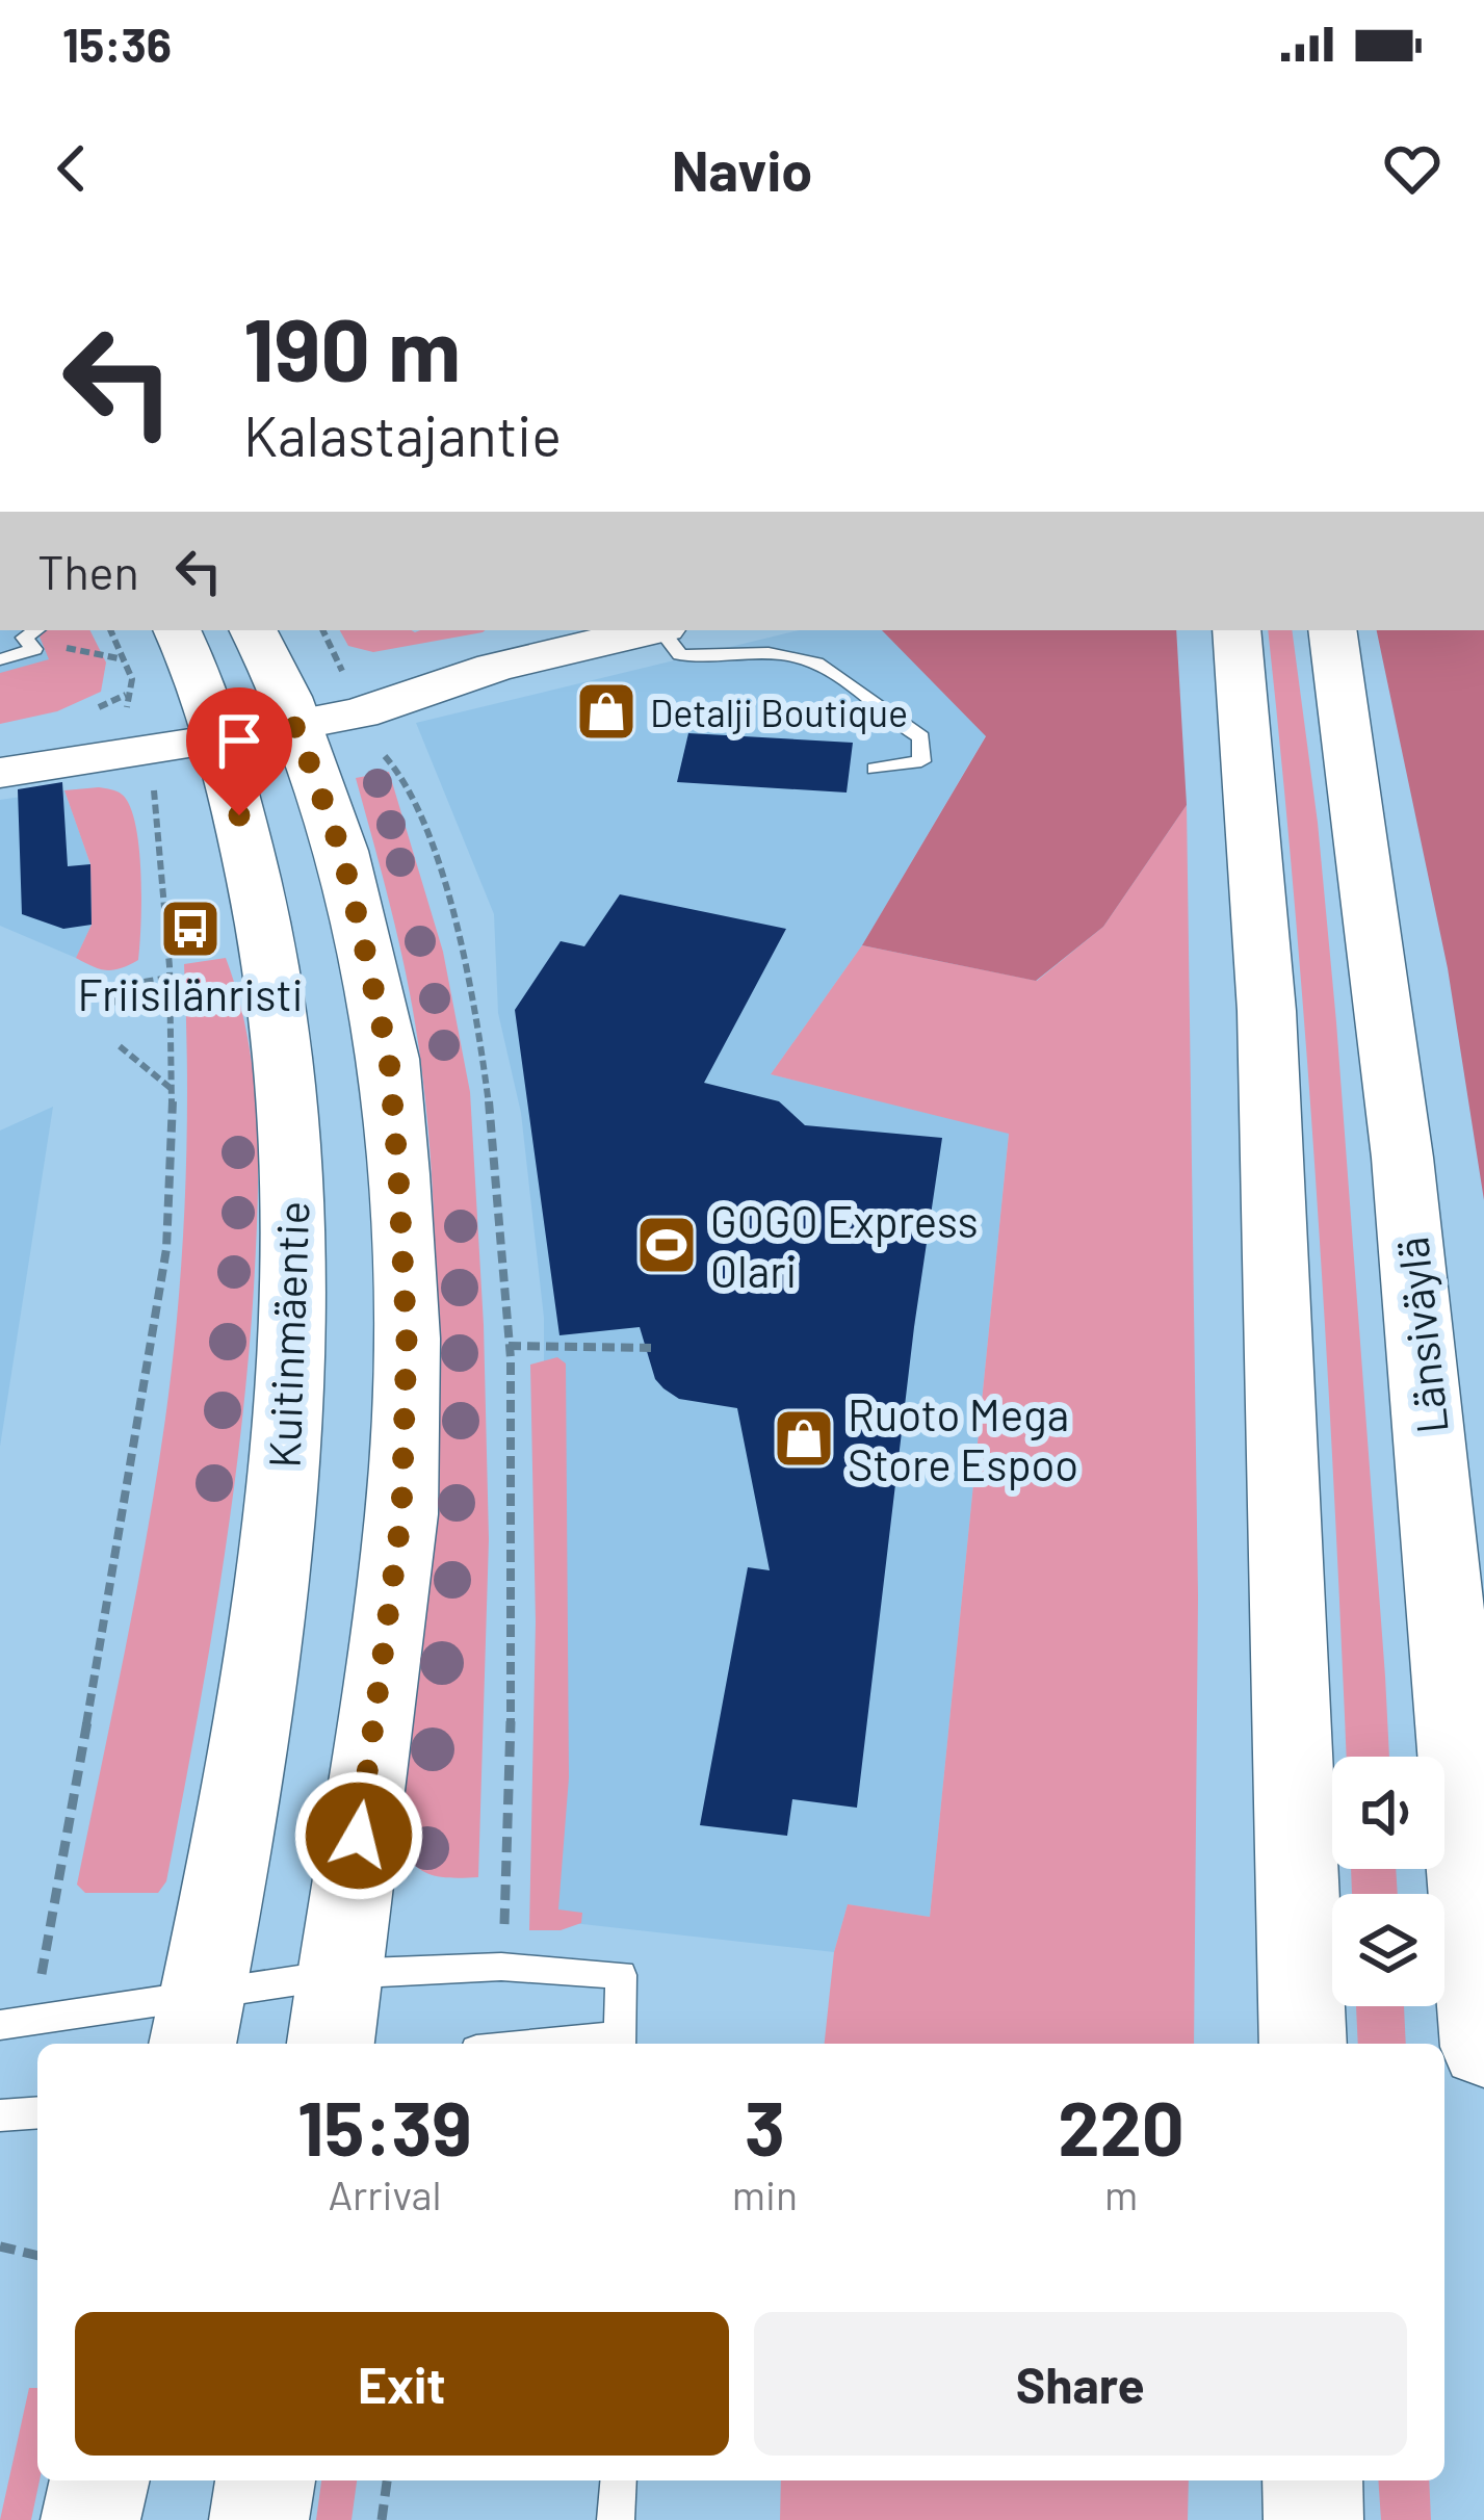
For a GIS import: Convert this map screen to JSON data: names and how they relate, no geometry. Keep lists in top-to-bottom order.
{
  "streets": {
    "main road": ["Kuitinmäentie", "Länsiväylä"]
  },
  "places": {
    "shop": ["Detalji Boutique", "Ruoto Mega Store Espoo"],
    "bus stop": ["Friisilänristi"],
    "sports": ["GOGO Express Olari"]
  },
  "page": {
    "status": "15:36",
    "header": "Navio",
    "turn": ["190 m", "Kalastajantie"],
    "then": "Then",
    "eta": [
      "15:39",
      "Arrival",
      "3",
      "min",
      "220",
      "m"
    ],
    "buttons": ["Exit", "Share"]
  }
}
